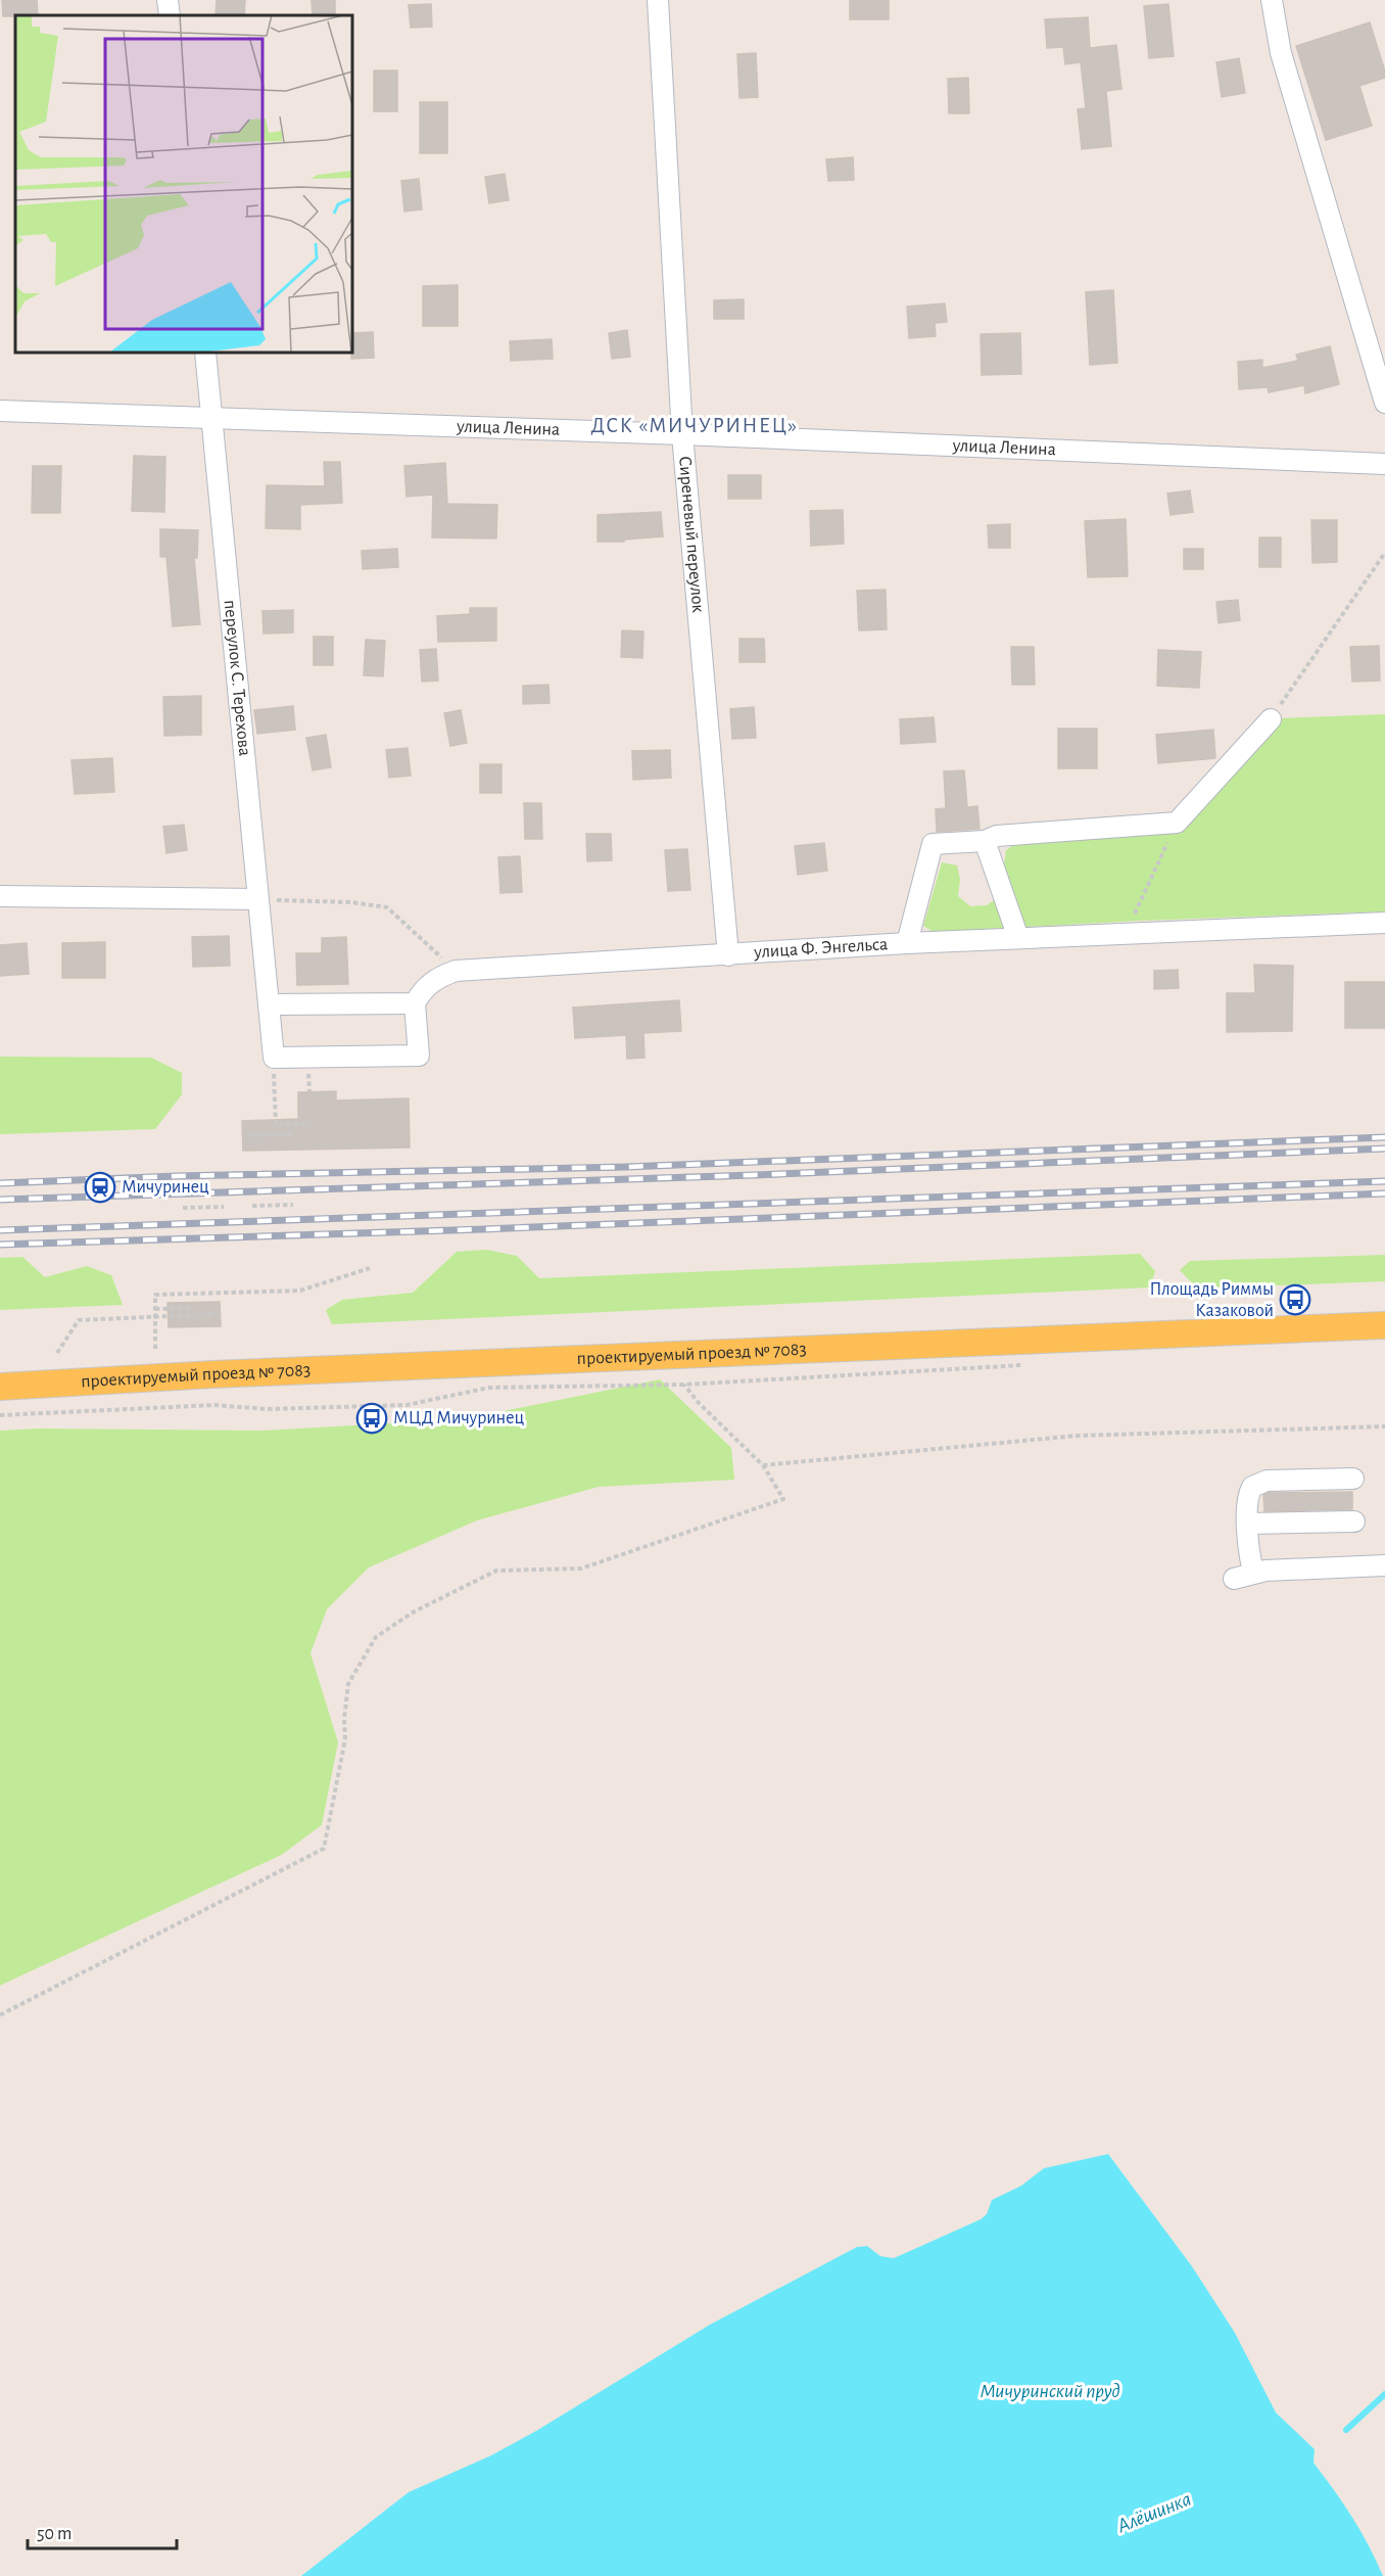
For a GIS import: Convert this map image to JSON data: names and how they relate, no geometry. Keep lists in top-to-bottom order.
{
  "streets": {
    "main road": ["проектируемый проезд № 7083"],
    "street": [
      "улица Ленина",
      "Сиреневый переулок",
      "переулок С. Терехова",
      "улица Ф. Энгельса"
    ]
  },
  "crossings": [
    ["улица Ленина", "Сиреневый переулок"],
    ["улица Ленина", "переулок С. Терехова"],
    ["Сиреневый переулок", "улица Ф. Энгельса"],
    ["переулок С. Терехова", "улица Ф. Энгельса"]
  ],
  "districts": ["ДСК «МИЧУРИНЕЦ»"],
  "water": ["Мичуринский пруд", "Алёшинка"],
  "places": {
    "station": ["Мичуринец"],
    "bus stop": ["Площадь Риммы Казаковой", "МЦД Мичуринец"]
  },
  "scale_bar": "50 m"
}
